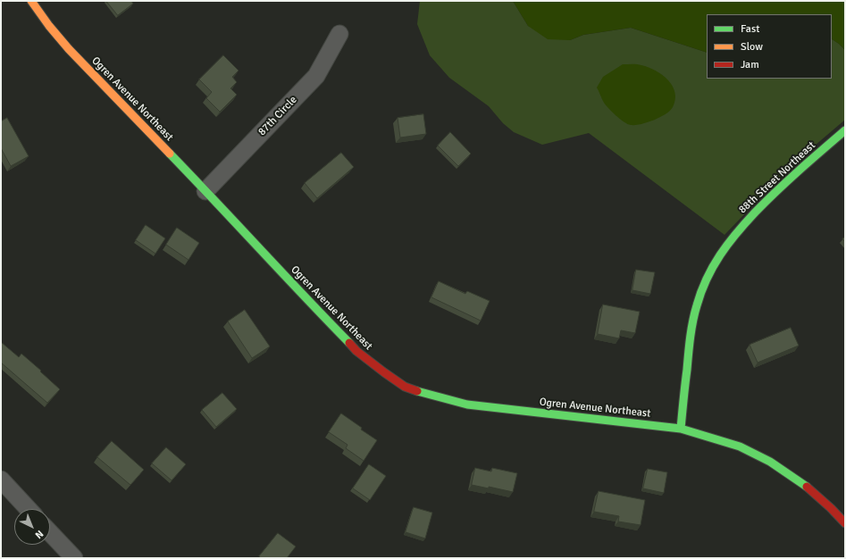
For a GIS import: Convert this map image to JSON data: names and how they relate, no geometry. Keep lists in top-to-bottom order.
{
  "streets": {
    "street": ["Ogren Avenue Northeast", "87th Circle", "88th Street Northeast"]
  },
  "crossings": [
    ["Ogren Avenue Northeast", "87th Circle"],
    ["Ogren Avenue Northeast", "88th Street Northeast"]
  ],
  "legend": ["Fast", "Slow", "Jam"],
  "north": "bottom right"
}
